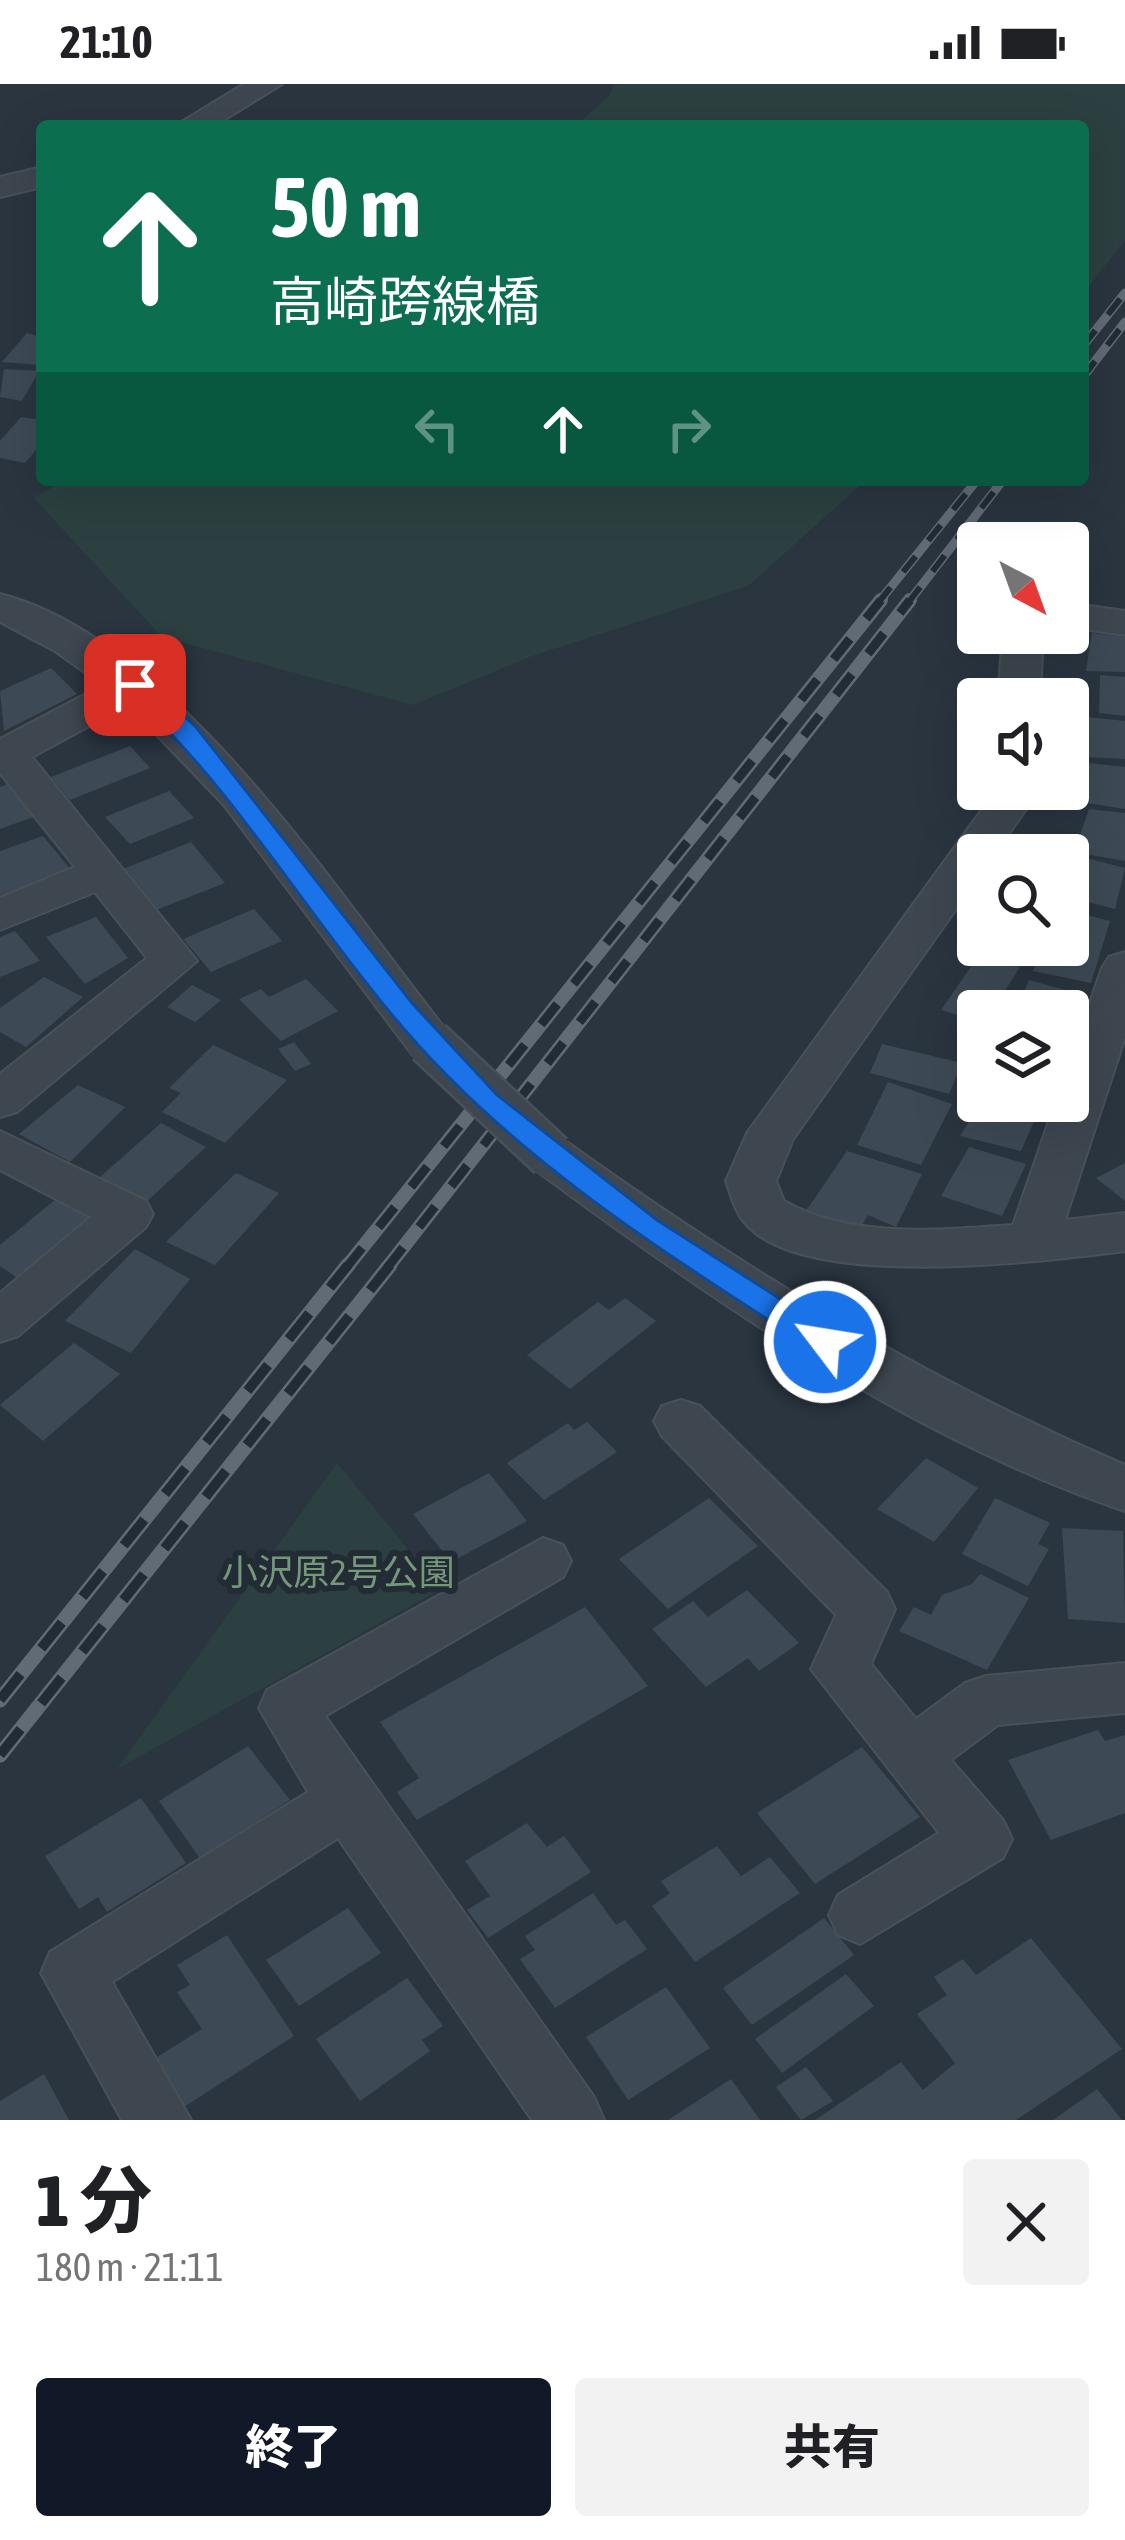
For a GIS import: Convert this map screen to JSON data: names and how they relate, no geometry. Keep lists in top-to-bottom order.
{
  "parks": ["小沢原2号公園"],
  "north": "bottom right",
  "page": {
    "status": "21:10",
    "turn": ["50 m", "高崎跨線橋"],
    "heading": ["1 分", "180 m · 21:11"],
    "buttons": ["終了", "共有"]
  }
}
